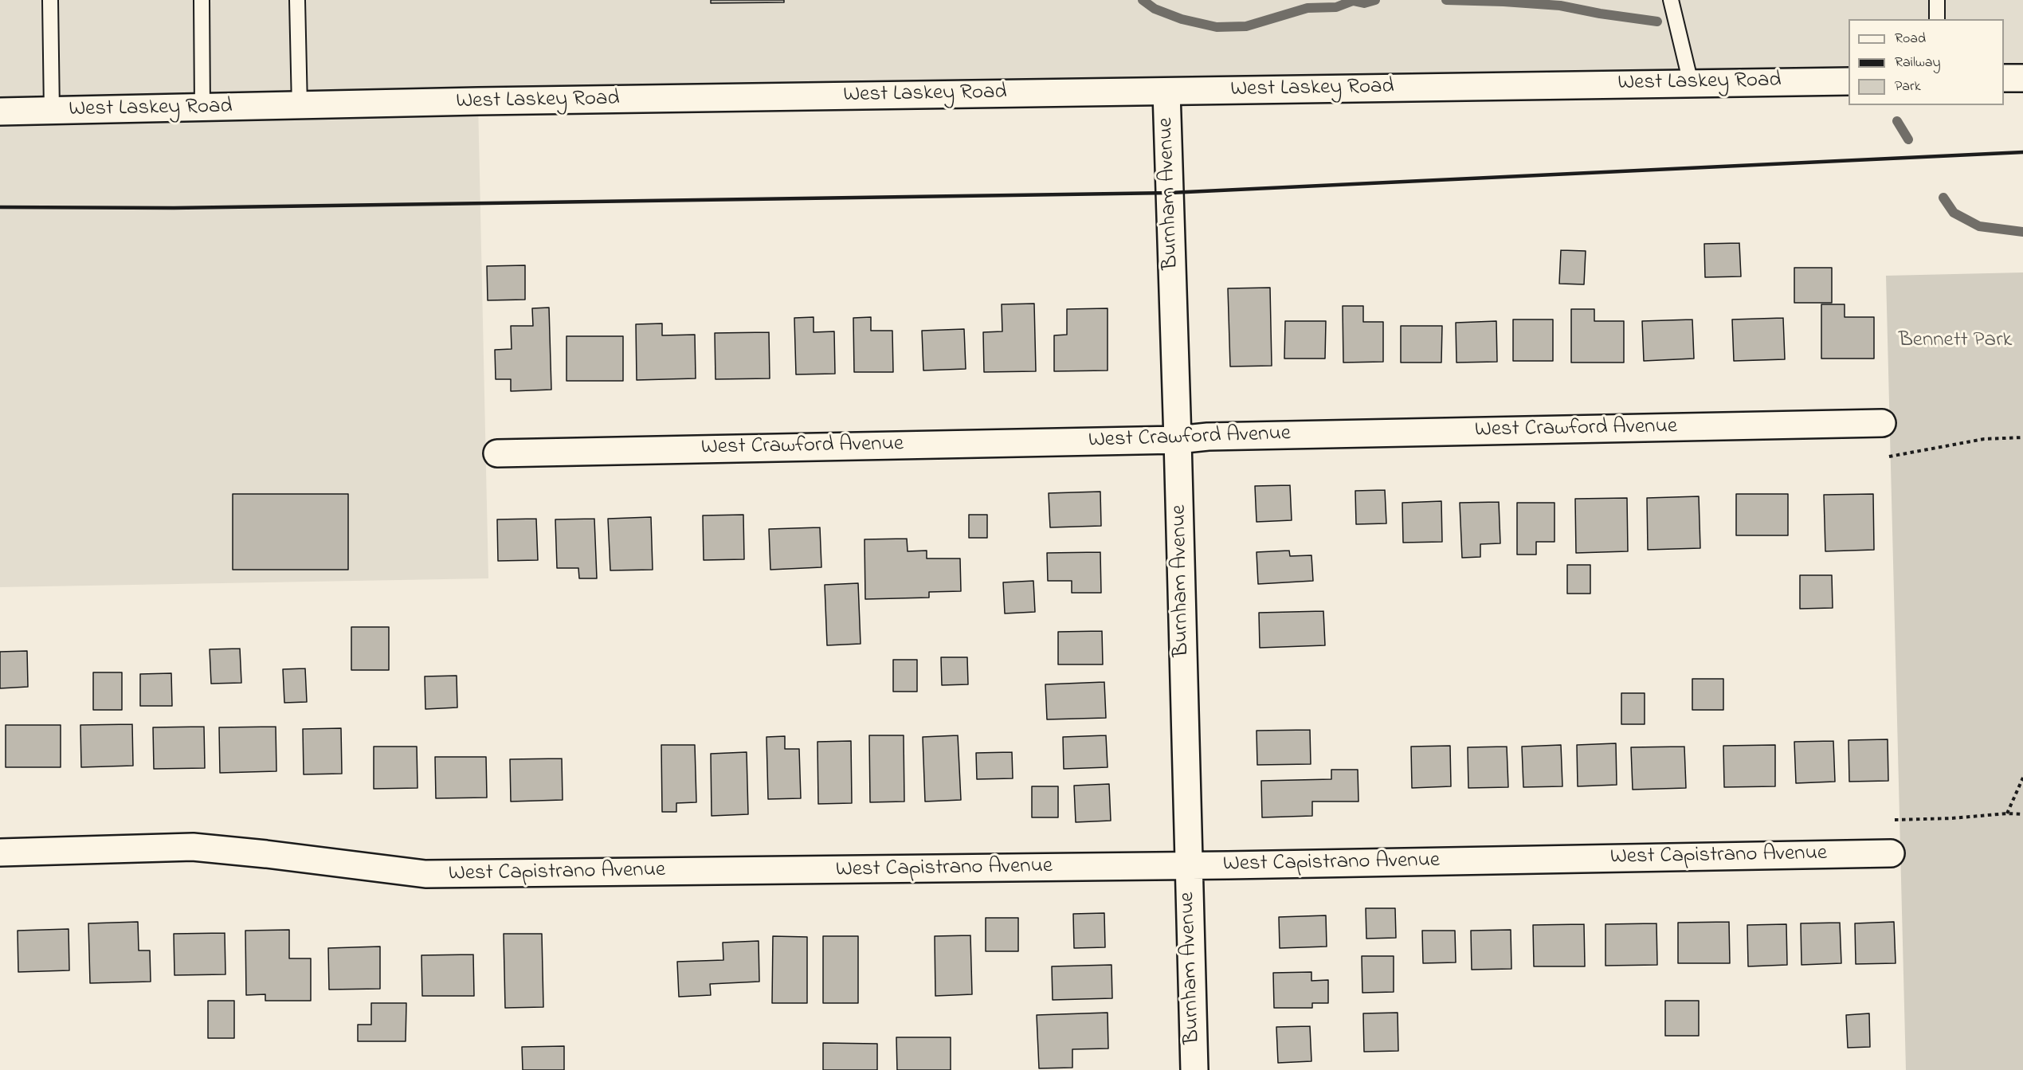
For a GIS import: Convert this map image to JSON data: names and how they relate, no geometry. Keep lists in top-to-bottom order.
{
  "streets": {
    "street": [
      "West Laskey Road",
      "Burnham Avenue",
      "West Crawford Avenue",
      "West Capistrano Avenue"
    ]
  },
  "crossings": [
    ["West Laskey Road", "Burnham Avenue"],
    ["Burnham Avenue", "West Crawford Avenue"],
    ["Burnham Avenue", "West Capistrano Avenue"]
  ],
  "parks": ["Bennett Park"],
  "legend": ["Road", "Railway", "Park"]
}
